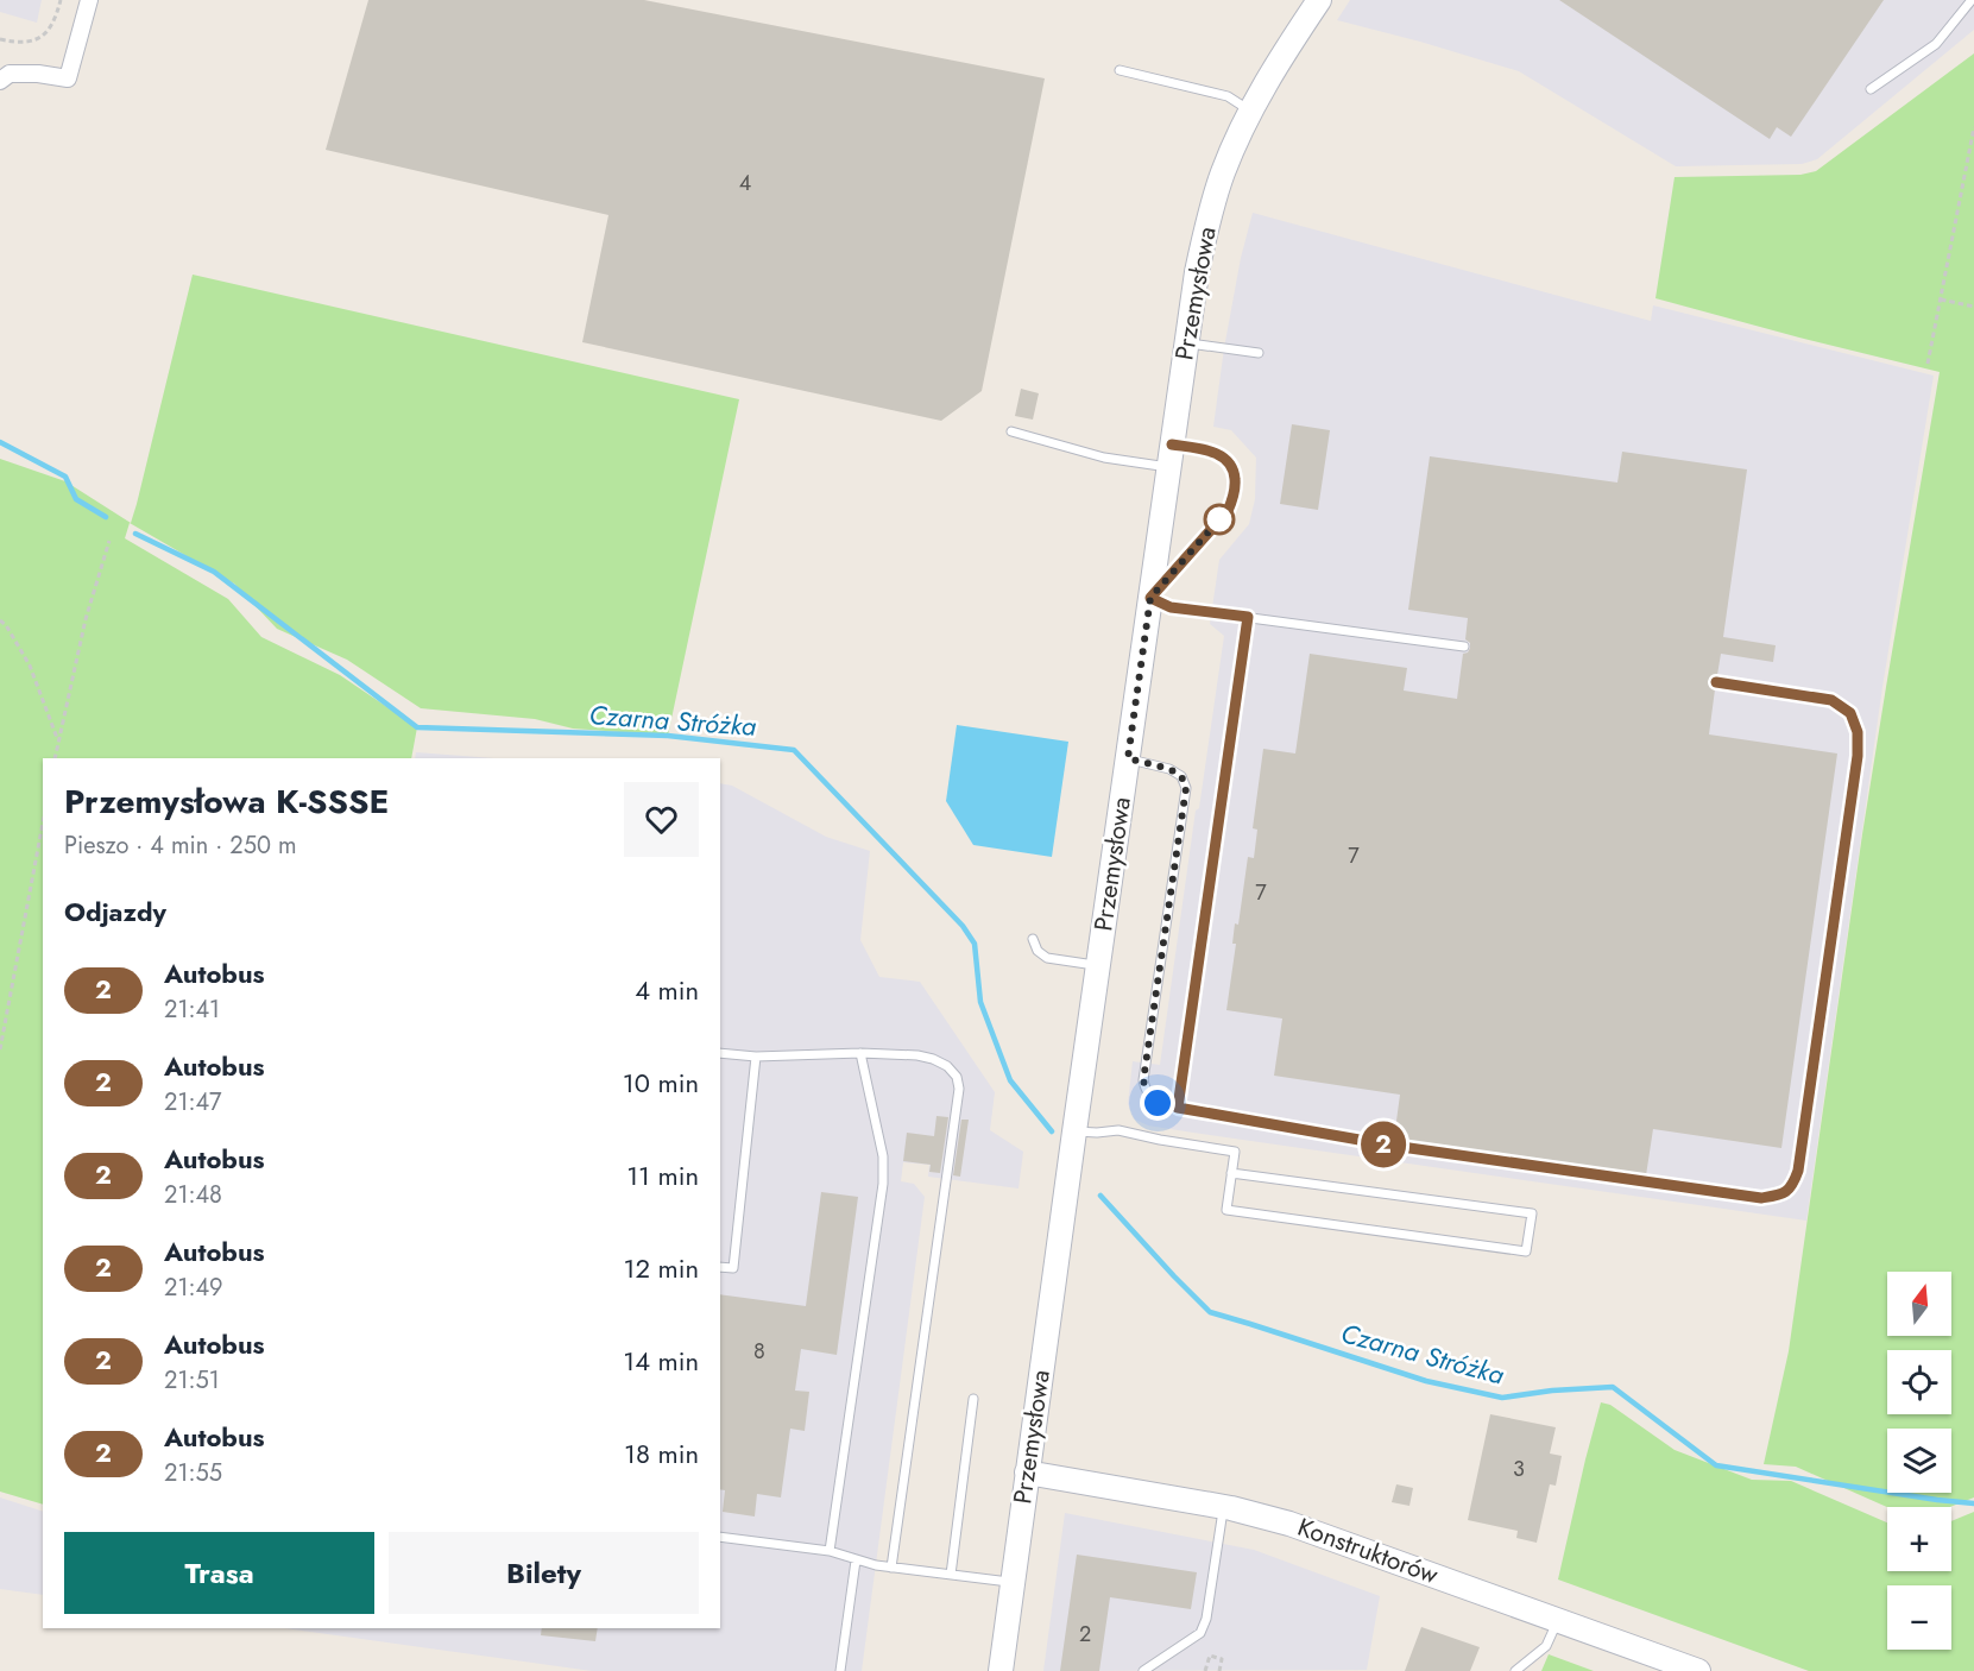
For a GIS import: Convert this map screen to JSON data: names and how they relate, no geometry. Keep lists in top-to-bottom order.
{
  "streets": {
    "street": ["Przemysłowa", "Konstruktorów"]
  },
  "crossings": [
    ["Przemysłowa", "Konstruktorów"]
  ],
  "water": ["Czarna Stróżka"],
  "lines": ["bus line 2"],
  "house_numbers": [
    "4",
    "7",
    "7",
    "8",
    "3",
    "2"
  ],
  "north": "top",
  "page": {
    "on_map": "2",
    "heading": [
      ["Przemysłowa K-SSSE", "Pieszo · 4 min · 250 m"],
      "Odjazdy"
    ],
    "list": [
      {
        "mark": "2",
        "name": "Autobus",
        "note": "21:41",
        "value": "4 min"
      },
      {
        "mark": "2",
        "name": "Autobus",
        "note": "21:47",
        "value": "10 min"
      },
      {
        "mark": "2",
        "name": "Autobus",
        "note": "21:48",
        "value": "11 min"
      },
      {
        "mark": "2",
        "name": "Autobus",
        "note": "21:49",
        "value": "12 min"
      },
      {
        "mark": "2",
        "name": "Autobus",
        "note": "21:51",
        "value": "14 min"
      },
      {
        "mark": "2",
        "name": "Autobus",
        "note": "21:55",
        "value": "18 min"
      }
    ],
    "map_buttons": ["+", "−"],
    "buttons": ["Trasa", "Bilety"]
  }
}
